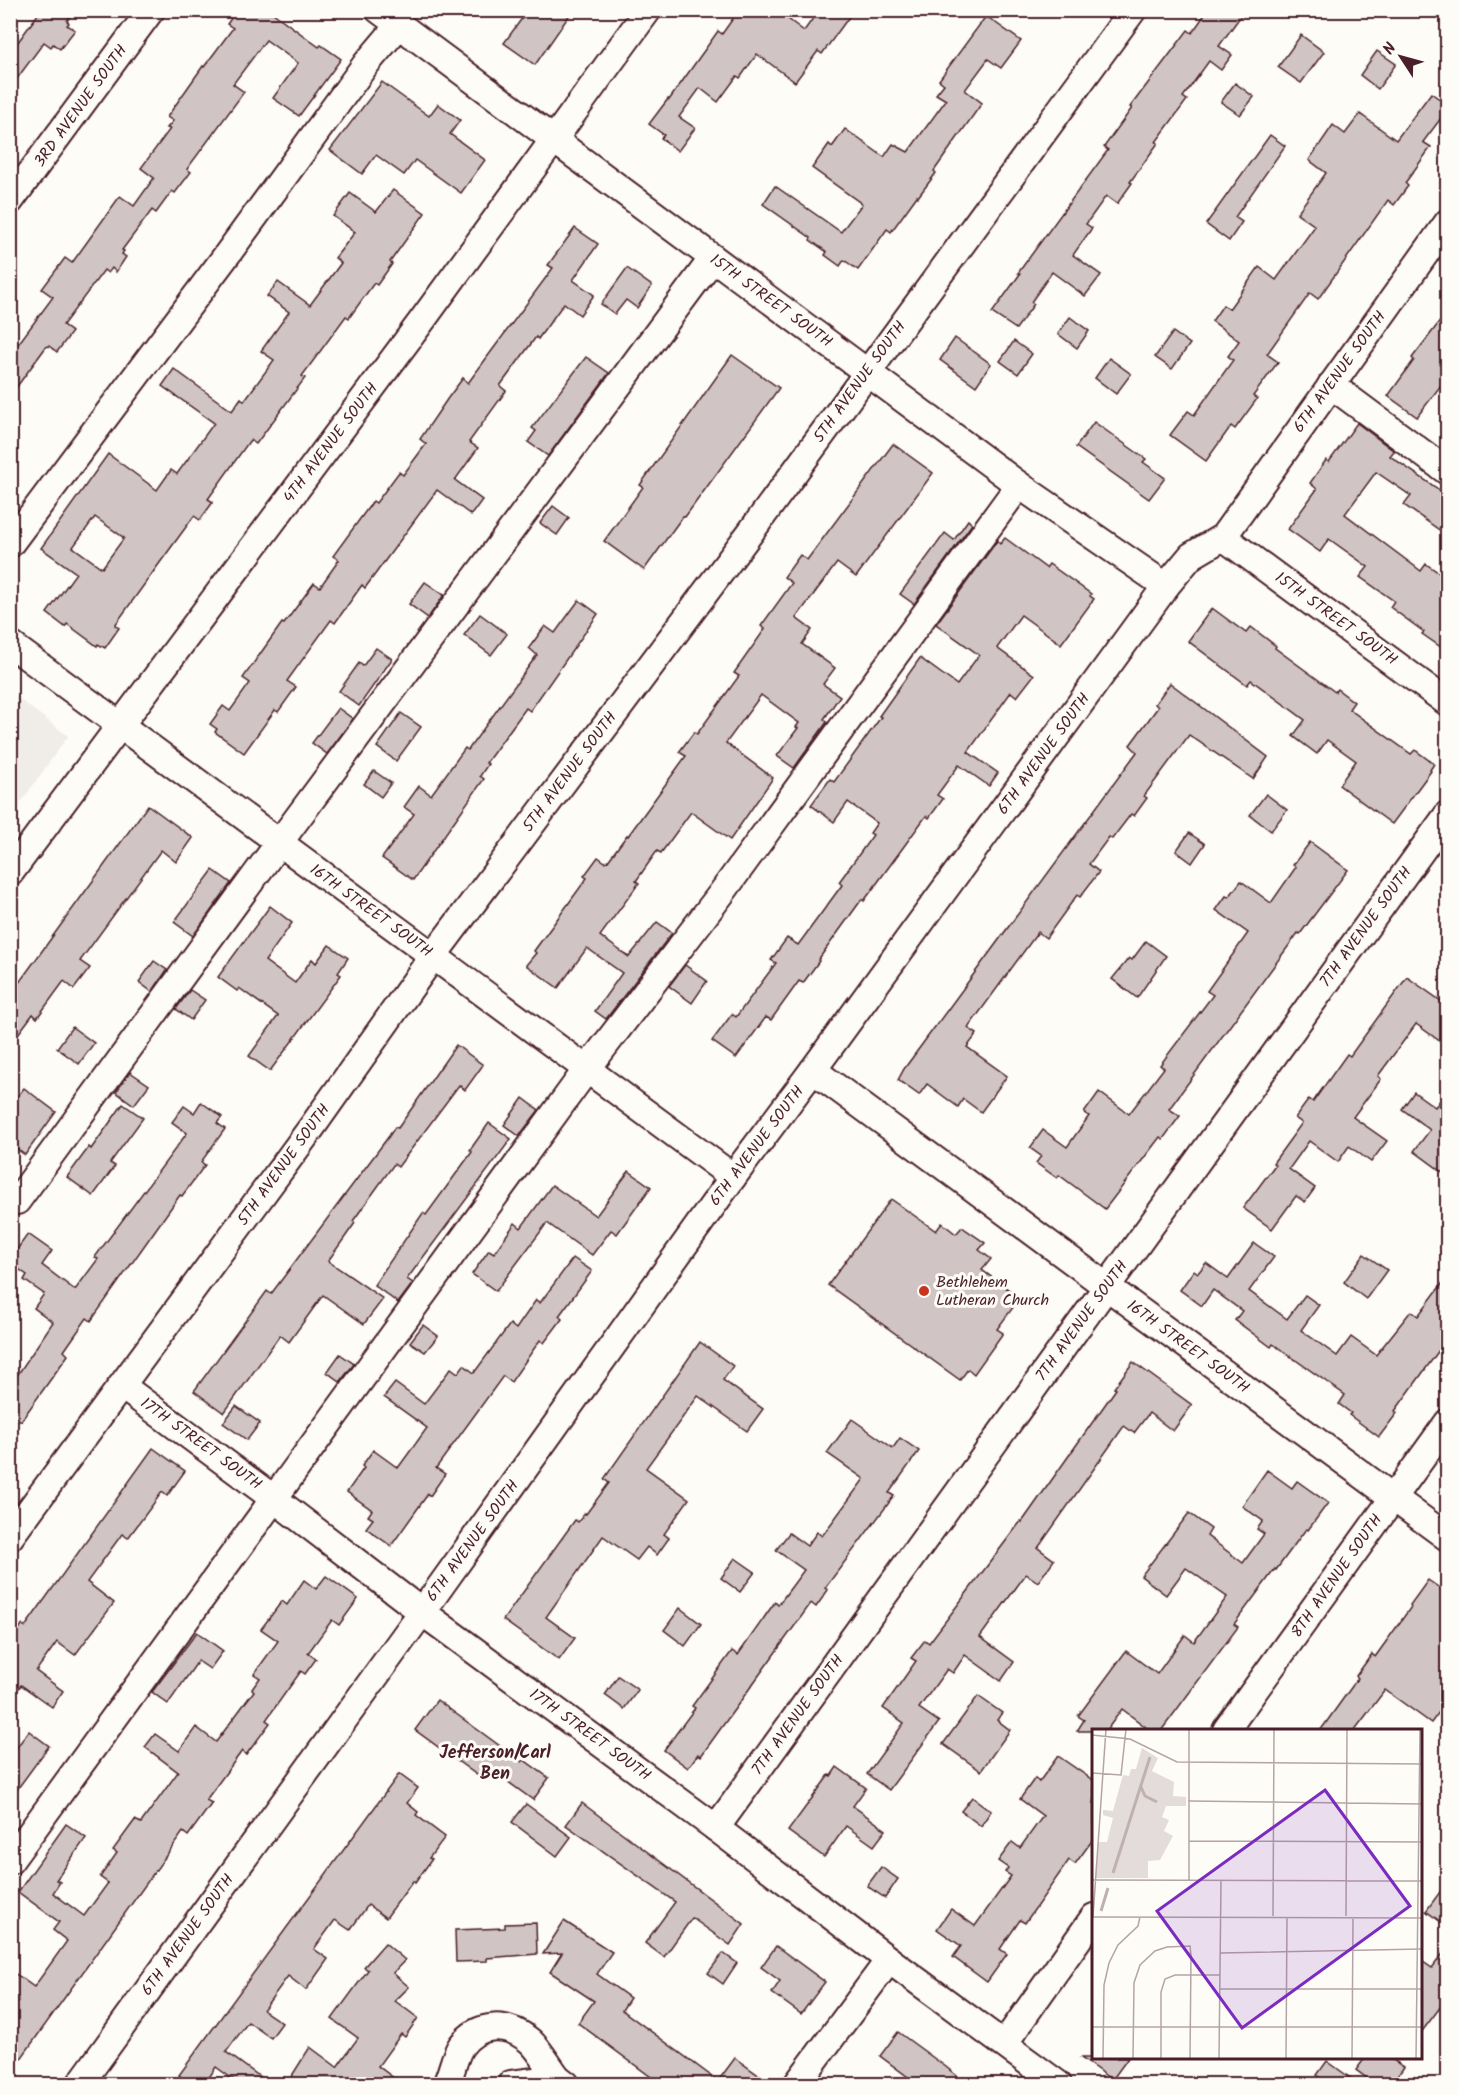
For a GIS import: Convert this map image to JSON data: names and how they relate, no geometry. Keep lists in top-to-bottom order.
{
  "streets": {
    "street": [
      "3RD AVENUE SOUTH",
      "15TH STREET SOUTH",
      "6TH AVENUE SOUTH",
      "5TH AVENUE SOUTH",
      "4TH AVENUE SOUTH",
      "16TH STREET SOUTH",
      "7TH AVENUE SOUTH",
      "17TH STREET SOUTH",
      "8TH AVENUE SOUTH"
    ]
  },
  "crossings": [
    ["15TH STREET SOUTH", "6TH AVENUE SOUTH"],
    ["15TH STREET SOUTH", "5TH AVENUE SOUTH"],
    ["15TH STREET SOUTH", "4TH AVENUE SOUTH"],
    ["6TH AVENUE SOUTH", "16TH STREET SOUTH"],
    ["6TH AVENUE SOUTH", "17TH STREET SOUTH"],
    ["5TH AVENUE SOUTH", "16TH STREET SOUTH"],
    ["5TH AVENUE SOUTH", "17TH STREET SOUTH"],
    ["4TH AVENUE SOUTH", "16TH STREET SOUTH"],
    ["16TH STREET SOUTH", "7TH AVENUE SOUTH"],
    ["16TH STREET SOUTH", "8TH AVENUE SOUTH"],
    ["7TH AVENUE SOUTH", "17TH STREET SOUTH"]
  ],
  "districts": ["Jefferson/Carl Ben"],
  "places": ["Bethlehem Lutheran Church"],
  "north": "top left"
}
